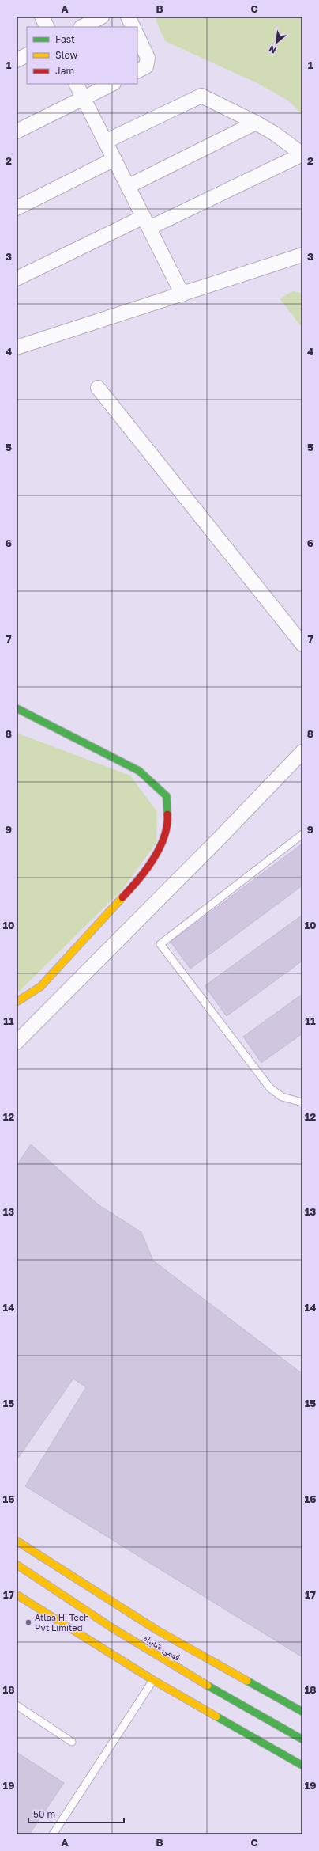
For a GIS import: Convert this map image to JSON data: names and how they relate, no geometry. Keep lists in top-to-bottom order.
{
  "streets": {
    "main road": ["قومی شاہراہ"]
  },
  "places": ["Atlas Hi Tech Pvt Limited"],
  "legend": ["Fast", "Slow", "Jam"],
  "scale_bar": "50 m",
  "north": "bottom left",
  "grid": {
    "columns": ["A", "B", "C"],
    "rows": [
      "1",
      "2",
      "3",
      "4",
      "5",
      "6",
      "7",
      "8",
      "9",
      "10",
      "11",
      "12",
      "13",
      "14",
      "15",
      "16",
      "17",
      "18",
      "19"
    ]
  }
}
